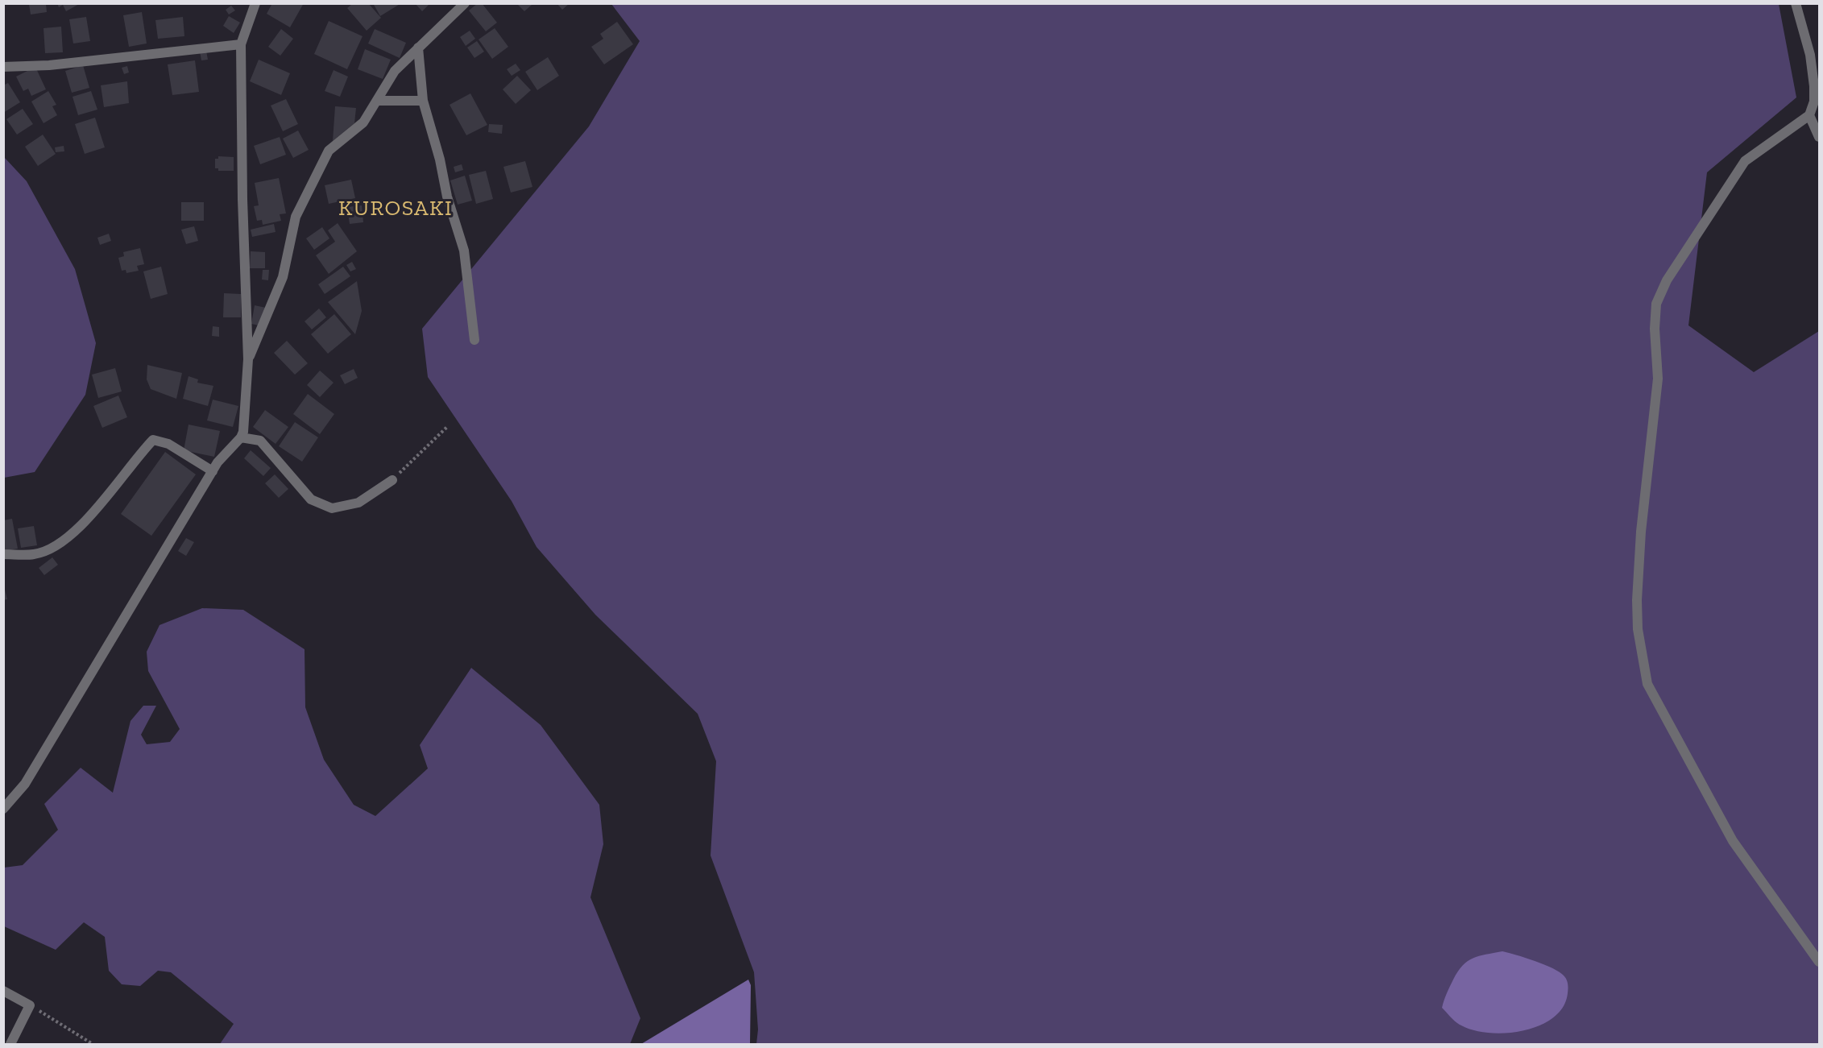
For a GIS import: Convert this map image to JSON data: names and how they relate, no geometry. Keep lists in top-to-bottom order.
{
  "districts": ["KUROSAKI"]
}
